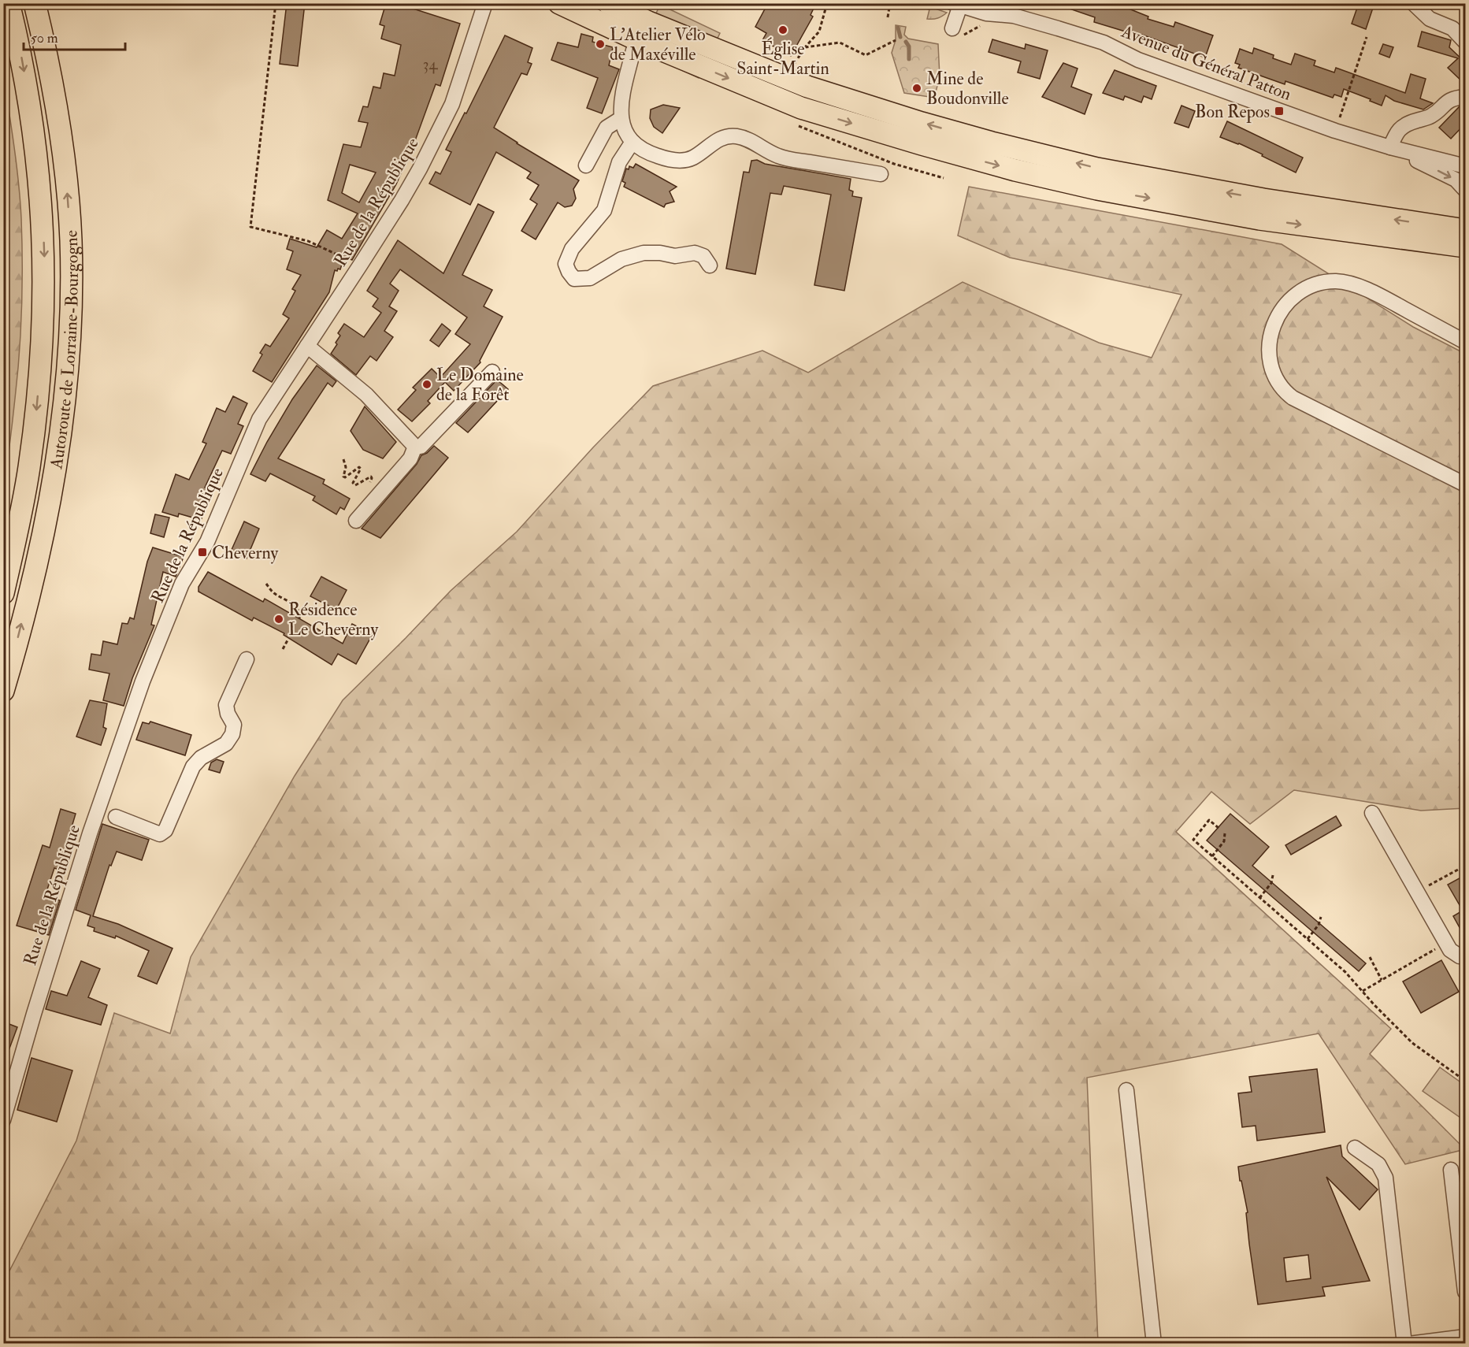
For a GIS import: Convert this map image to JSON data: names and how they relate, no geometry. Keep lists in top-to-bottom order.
{
  "streets": {
    "highway": ["Autoroute de Lorraine-Bourgogne"],
    "street": ["Avenue du Général Patton", "Rue de la République"]
  },
  "places": {
    "other": [
      "Église Saint-Martin",
      "L'Atelier Vélo de Maxéville",
      "Mine de Boudonville",
      "Le Domaine de la Forêt",
      "Résidence Le Cheverny"
    ],
    "transit": ["Bon Repos", "Cheverny"]
  },
  "house_numbers": ["34"],
  "scale_bar": "50 m"
}
